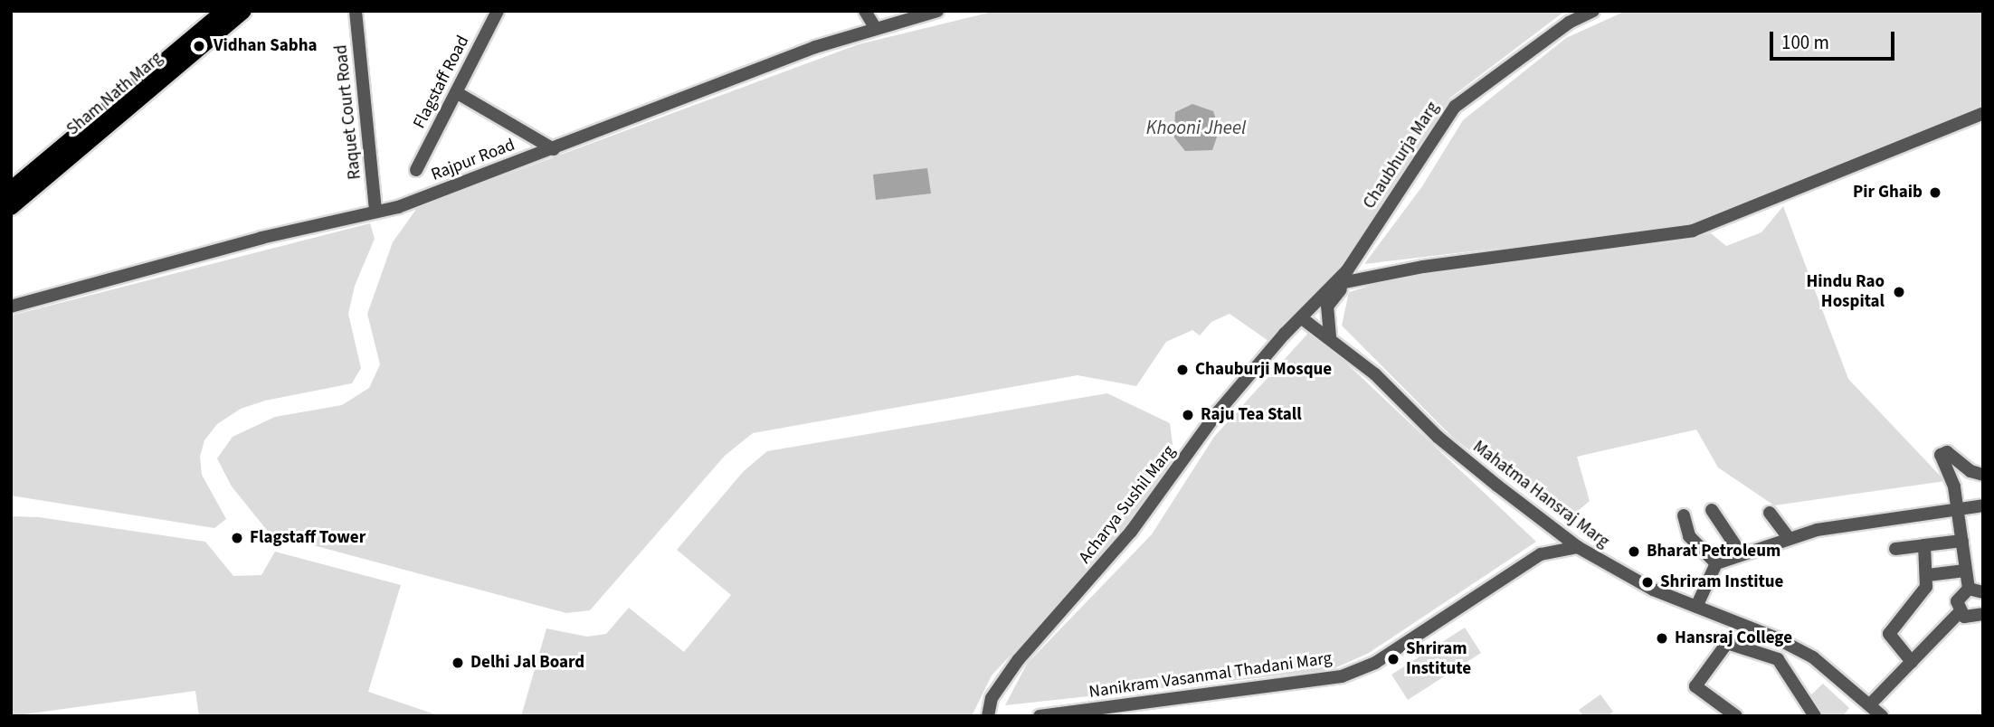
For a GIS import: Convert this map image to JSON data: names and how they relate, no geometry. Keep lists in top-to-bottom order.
{
  "streets": {
    "main road": ["Sham Nath Marg"],
    "street": [
      "Flagstaff Road",
      "Raquet Court Road",
      "Chaubhurja Marg",
      "Rajpur Road",
      "Mahatma Hansraj Marg",
      "Acharya Sushil Marg",
      "Nanikram Vasanmal Thadani Marg"
    ]
  },
  "crossings": [
    ["Raquet Court Road", "Rajpur Road"],
    ["Chaubhurja Marg", "Acharya Sushil Marg"],
    ["Mahatma Hansraj Marg", "Acharya Sushil Marg"]
  ],
  "water": ["Khooni Jheel"],
  "places": [
    "Vidhan Sabha",
    "Pir Ghaib",
    "Hindu Rao Hospital",
    "Chauburji Mosque",
    "Raju Tea Stall",
    "Flagstaff Tower",
    "Bharat Petroleum",
    "Shriram Institue",
    "Hansraj College",
    "Shriram Institute",
    "Delhi Jal Board"
  ],
  "scale_bar": "100 m"
}
